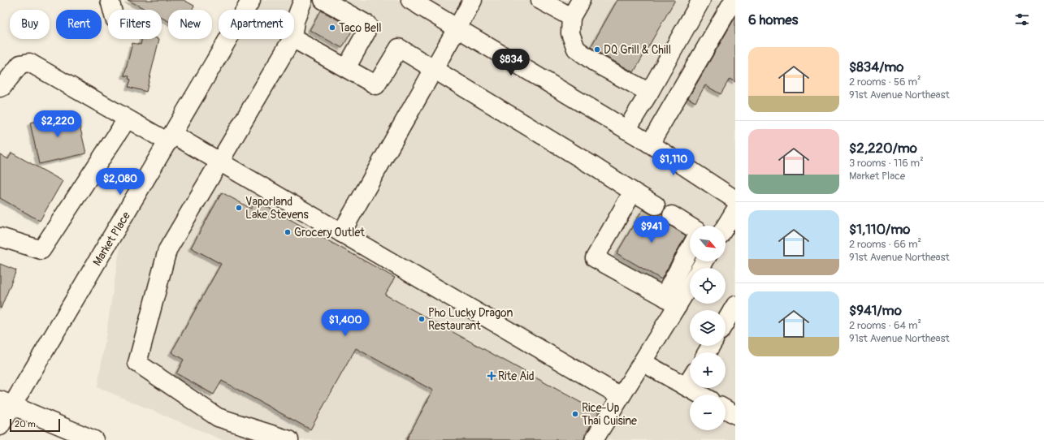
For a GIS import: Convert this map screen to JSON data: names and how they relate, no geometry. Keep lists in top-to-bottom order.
{
  "streets": {
    "street": ["Market Place"]
  },
  "places": {
    "other": [
      "Taco Bell",
      "DQ Grill & Chill",
      "Vaporland Lake Stevens",
      "Grocery Outlet",
      "Pho Lucky Dragon Restaurant",
      "Rice-Up Thai Cuisine"
    ],
    "health": ["Rite Aid"]
  },
  "scale_bar": "20 m",
  "north": "bottom right",
  "page": {
    "heading": "6 homes",
    "chip": [
      "Buy",
      "Rent",
      "Filters",
      "New",
      "Apartment"
    ],
    "list": [
      {
        "name": "$834/mo",
        "note": "2 rooms · 56 m² · 91st Avenue Northeast"
      },
      {
        "name": "$2,220/mo",
        "note": "3 rooms · 116 m² · Market Place"
      },
      {
        "name": "$1,110/mo",
        "note": "2 rooms · 66 m² · 91st Avenue Northeast"
      },
      {
        "name": "$941/mo",
        "note": "2 rooms · 64 m² · 91st Avenue Northeast"
      }
    ],
    "price": [
      "$834",
      "$2,220",
      "$1,110",
      "$2,080",
      "$941",
      "$1,400"
    ],
    "map_buttons": ["+", "−"],
    "scale": "20 m"
  }
}
